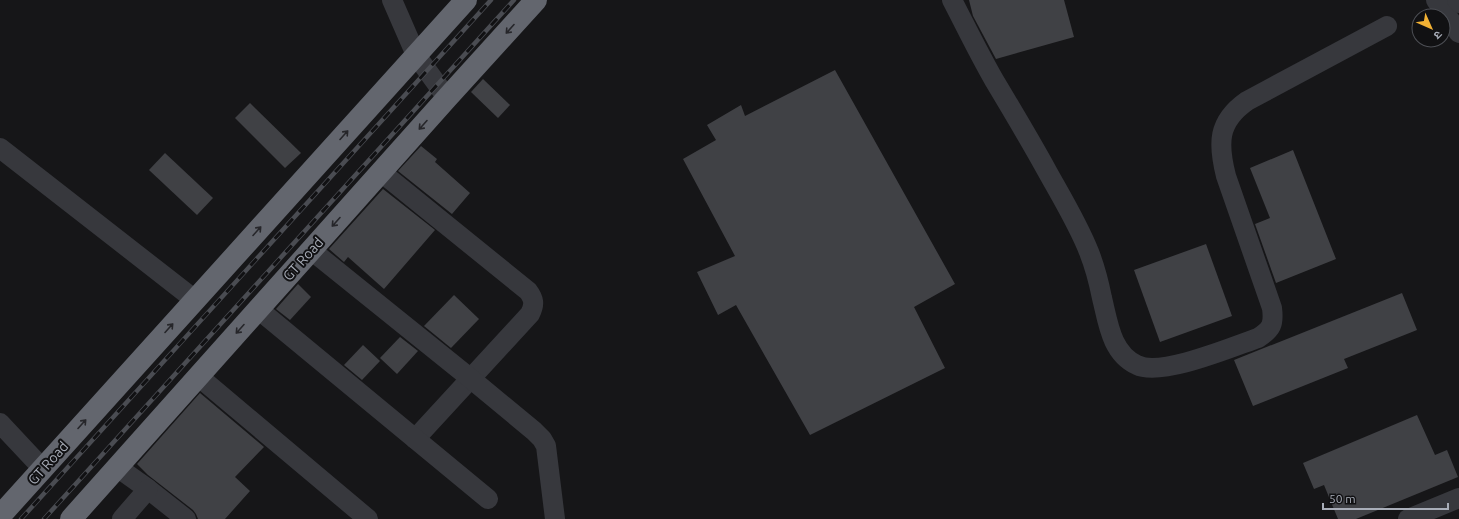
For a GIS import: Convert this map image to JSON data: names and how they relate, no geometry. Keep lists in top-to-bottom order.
{
  "streets": {
    "highway": ["GT Road"]
  },
  "scale_bar": "50 m",
  "north": "bottom right"
}
